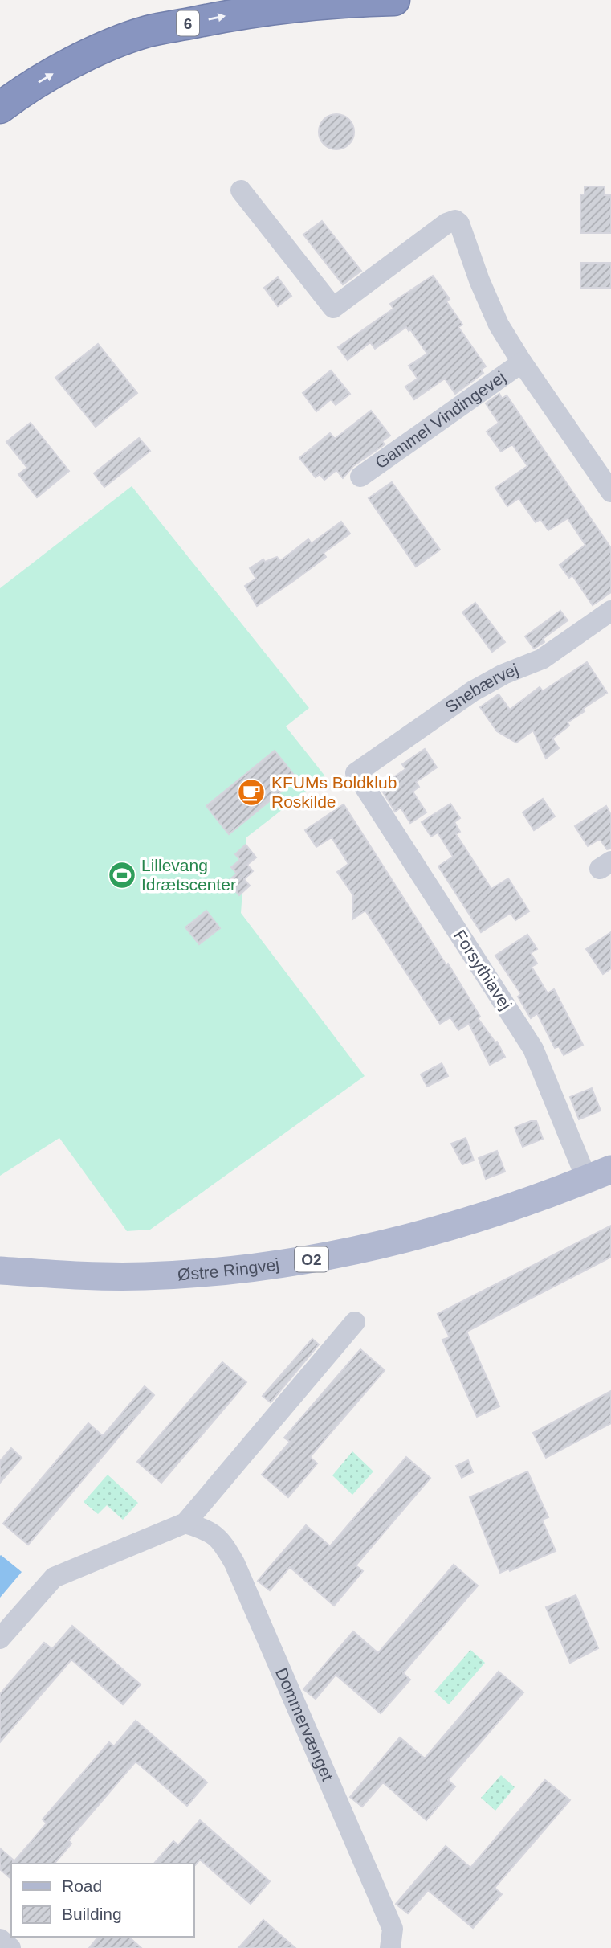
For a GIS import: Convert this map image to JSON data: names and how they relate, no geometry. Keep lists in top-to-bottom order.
{
  "streets": {
    "highway": ["6"],
    "main road": ["O2", "Østre Ringvej"],
    "street": [
      "Gammel Vindingevej",
      "Snebærvej",
      "Forsythiavej",
      "Dommervænget"
    ]
  },
  "crossings": [
    ["Snebærvej", "Forsythiavej"],
    ["Forsythiavej", "Østre Ringvej"]
  ],
  "places": {
    "cafe": ["KFUMs Boldklub Roskilde"],
    "sports": ["Lillevang Idrætscenter"]
  },
  "legend": ["Road", "Building"]
}
